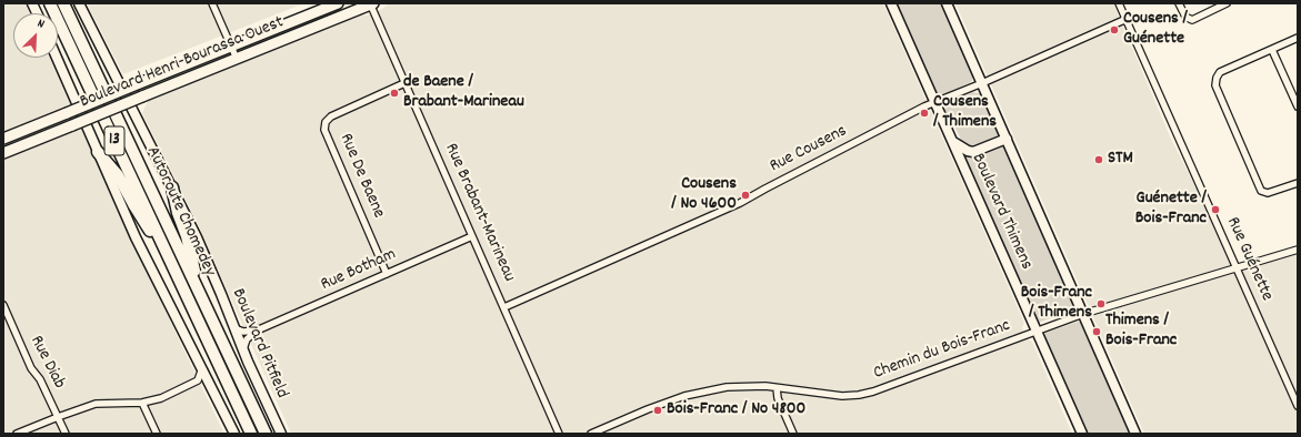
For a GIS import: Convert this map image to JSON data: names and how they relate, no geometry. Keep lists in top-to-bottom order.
{
  "streets": {
    "highway": ["13", "Autoroute Chomedey"],
    "main road": ["Boulevard Henri-Bourassa Ouest"],
    "street": [
      "Rue Cousens",
      "Rue De Baene",
      "Boulevard Thimens",
      "Rue Brabant-Marineau",
      "Rue Guénette",
      "Rue Botham",
      "Boulevard Pitfield",
      "Chemin du Bois-Franc",
      "Rue Diab"
    ]
  },
  "crossings": [
    ["Boulevard Henri-Bourassa Ouest", "Rue Brabant-Marineau"],
    ["Rue Cousens", "Boulevard Thimens"],
    ["Rue Cousens", "Rue Brabant-Marineau"],
    ["Rue Cousens", "Rue Guénette"],
    ["Rue De Baene", "Rue Brabant-Marineau"],
    ["Rue De Baene", "Rue Botham"],
    ["Boulevard Thimens", "Chemin du Bois-Franc"],
    ["Rue Brabant-Marineau", "Rue Botham"],
    ["Rue Guénette", "Chemin du Bois-Franc"],
    ["Rue Botham", "Boulevard Pitfield"]
  ],
  "places": [
    "Cousens / Guénette",
    "de Baene / Brabant-Marineau",
    "Cousens / Thimens",
    "STM",
    "Cousens / No 4600",
    "Guénette / Bois-Franc",
    "Bois-Franc / Thimens",
    "Thimens / Bois-Franc",
    "Bois-Franc / No 4800"
  ],
  "north": "top right"
}
